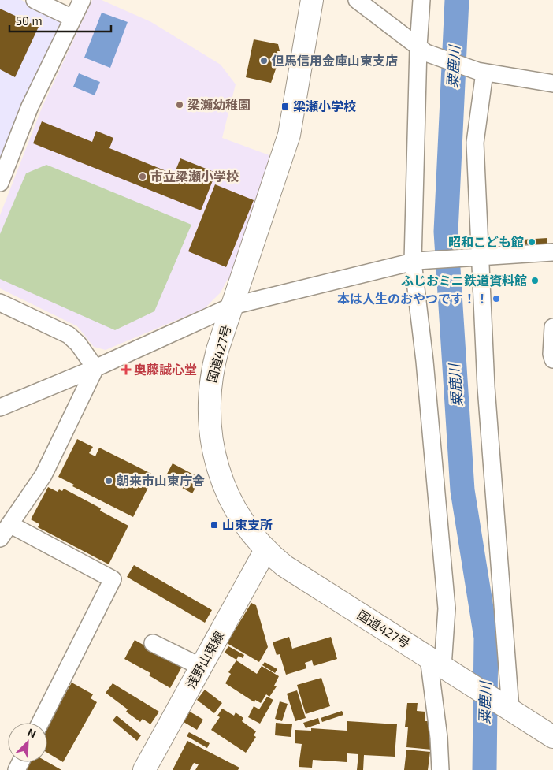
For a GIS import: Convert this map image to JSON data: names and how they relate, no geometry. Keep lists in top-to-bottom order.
{
  "streets": {
    "main road": ["国道427号", "浅野山東線"]
  },
  "crossings": [
    ["国道427号", "浅野山東線"]
  ],
  "water": ["粟鹿川"],
  "places": {
    "other": [
      "但馬信用金庫山東支店",
      "梁瀬幼稚園",
      "市立梁瀬小学校",
      "昭和こども館",
      "ふじおミニ鉄道資料館",
      "本は人生のおやつです！！",
      "朝来市山東庁舎"
    ],
    "transit": ["梁瀬小学校", "山東支所"],
    "health": ["奥藤誠心堂"]
  },
  "scale_bar": "50 m",
  "north": "top right"
}
